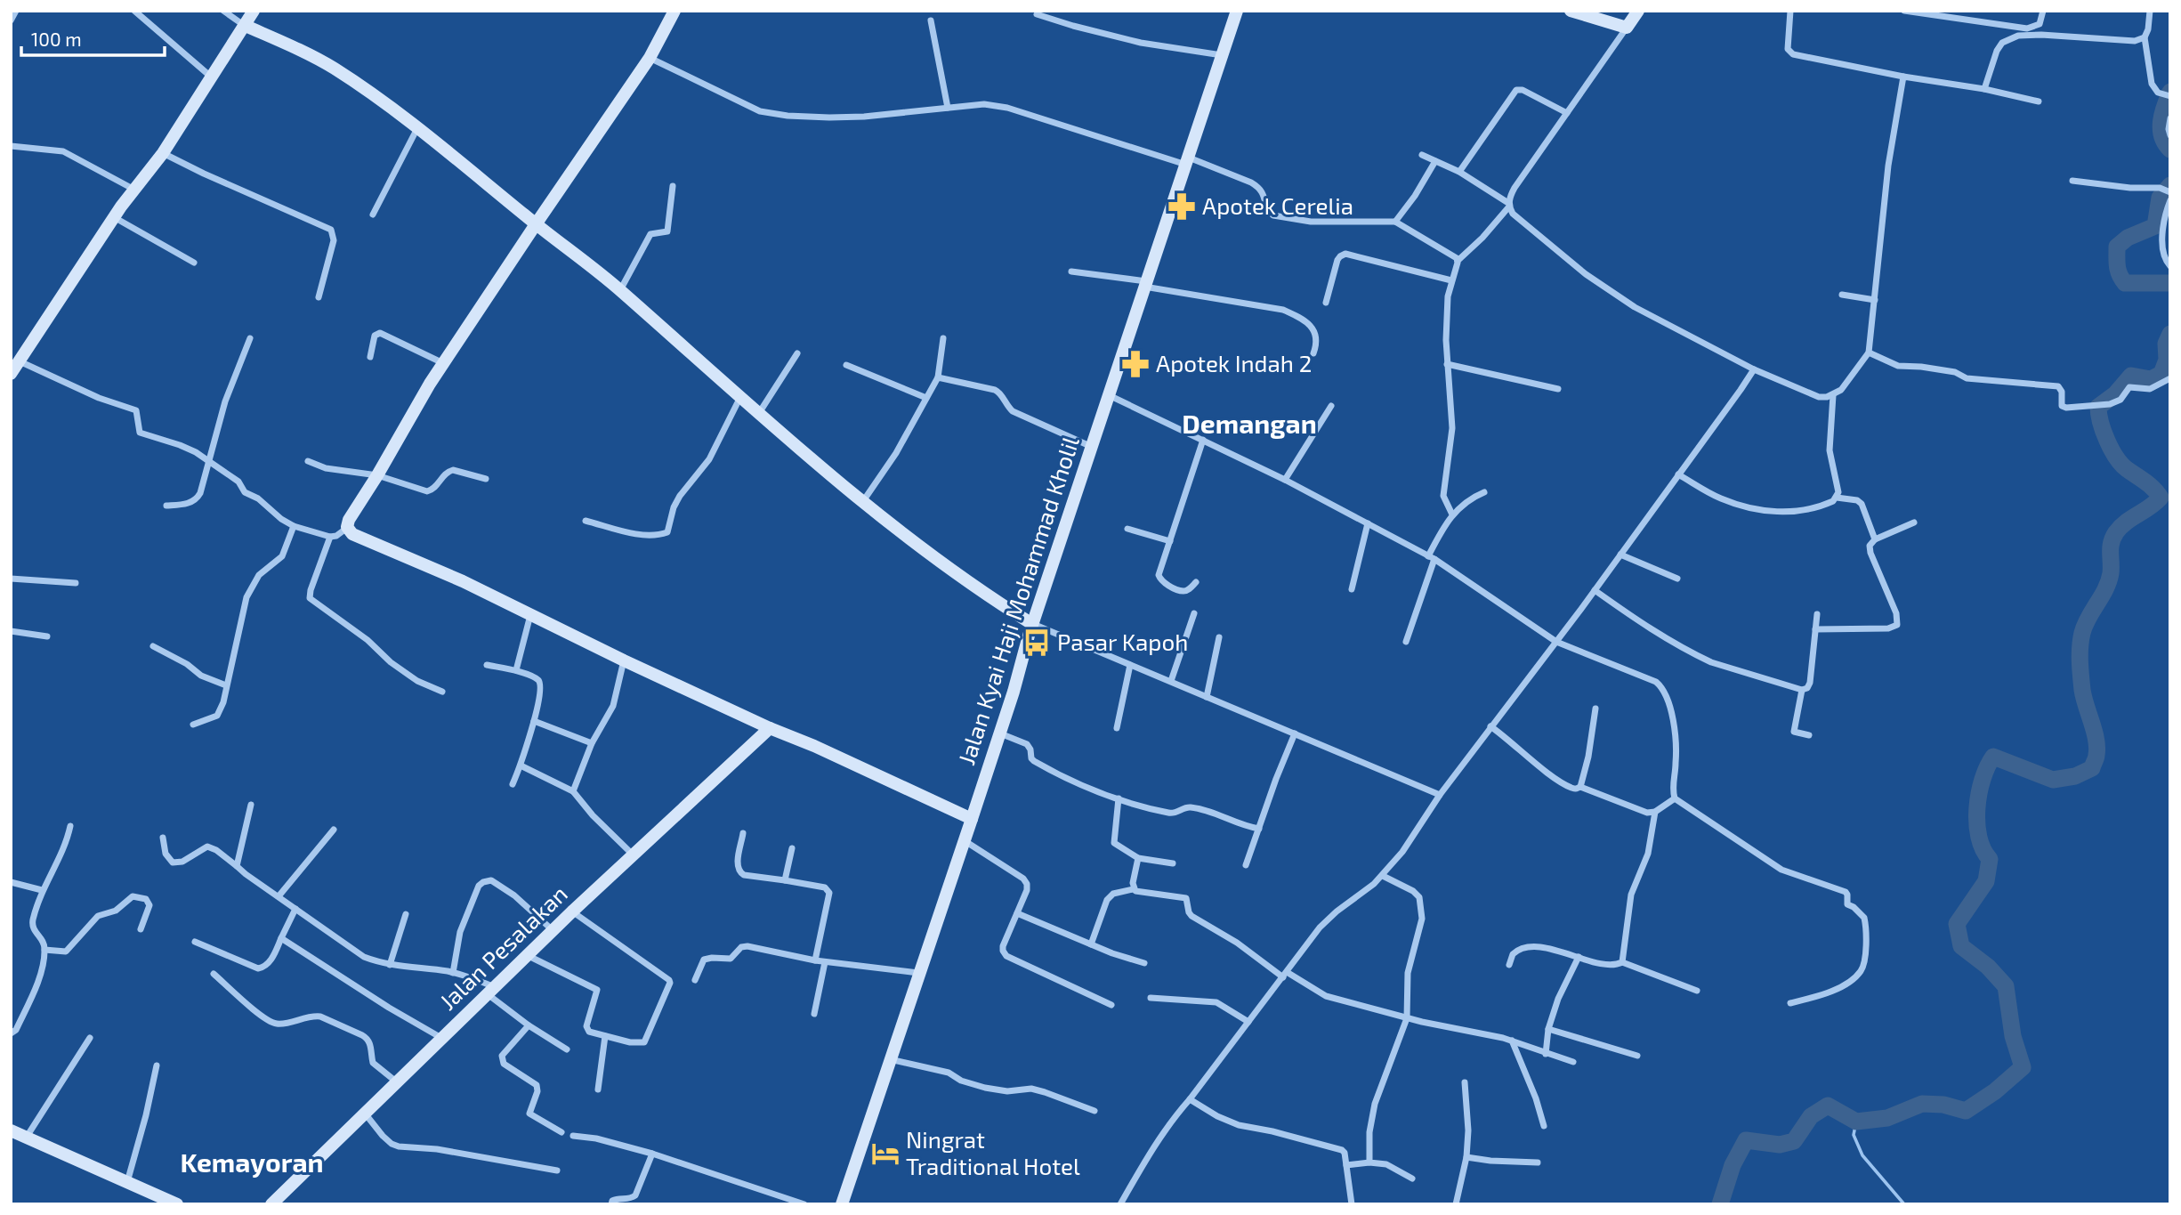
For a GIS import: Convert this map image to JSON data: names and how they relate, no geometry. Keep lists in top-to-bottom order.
{
  "streets": {
    "street": ["Jalan Kyai Haji Mohammad Kholil", "Jalan Pesalakan"]
  },
  "districts": ["Demangan", "Kemayoran"],
  "places": {
    "pharmacy": ["Apotek Cerelia", "Apotek Indah 2"],
    "bus stop": ["Pasar Kapoh"],
    "hotel": ["Ningrat Traditional Hotel"]
  },
  "scale_bar": "100 m"
}
